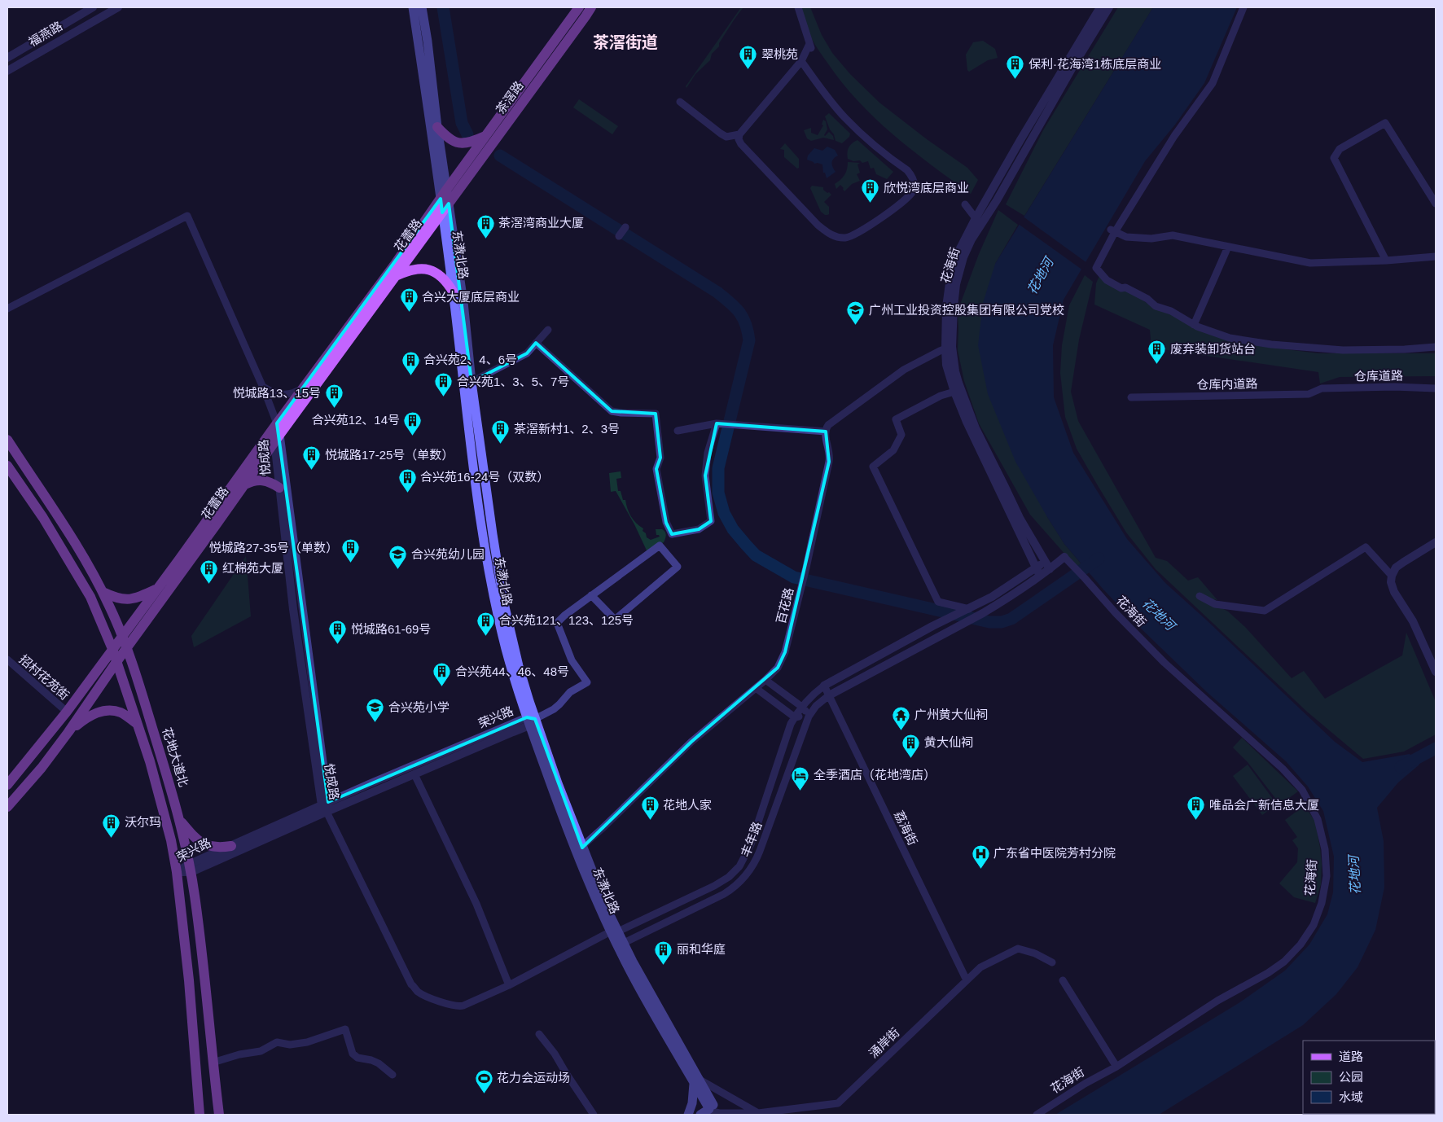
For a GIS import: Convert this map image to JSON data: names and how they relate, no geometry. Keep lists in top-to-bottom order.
{
  "streets": {
    "main road": [
      "茶滘路",
      "花蕾路",
      "东漖北路",
      "花地大道北"
    ],
    "street": [
      "福燕路",
      "花海街",
      "仓库道路",
      "仓库内道路",
      "悦成路",
      "百花路",
      "招村花苑街",
      "荣兴路",
      "荔海街",
      "丰年路",
      "涌岸街"
    ]
  },
  "crossings": [
    ["茶滘路", "花蕾路"],
    ["茶滘路", "东漖北路"],
    ["花蕾路", "东漖北路"],
    ["花蕾路", "悦成路"],
    ["花蕾路", "招村花苑街"],
    ["花蕾路", "花地大道北"],
    ["东漖北路", "百花路"],
    ["东漖北路", "荣兴路"],
    ["东漖北路", "丰年路"],
    ["东漖北路", "涌岸街"],
    ["仓库道路", "仓库内道路"],
    ["悦成路", "荣兴路"],
    ["悦成路", "丰年路"],
    ["荣兴路", "花地大道北"],
    ["荣兴路", "丰年路"],
    ["荔海街", "丰年路"],
    ["荔海街", "涌岸街"]
  ],
  "districts": ["茶滘街道"],
  "water": ["花地河"],
  "places": {
    "building": [
      "翠桃苑",
      "保利·花海湾1栋底层商业",
      "欣悦湾底层商业",
      "茶滘湾商业大厦",
      "合兴大厦底层商业",
      "废弃装卸货站台",
      "合兴苑2、4、6号",
      "合兴苑1、3、5、7号",
      "悦城路13、15号",
      "合兴苑12、14号",
      "茶滘新村1、2、3号",
      "悦城路17-25号（单数）",
      "合兴苑16-24号（双数）",
      "悦城路27-35号（单数）",
      "红棉苑大厦",
      "合兴苑121、123、125号",
      "悦城路61-69号",
      "合兴苑44、46、48号",
      "黄大仙祠",
      "花地人家",
      "唯品会广新信息大厦",
      "沃尔玛",
      "丽和华庭"
    ],
    "school or university": ["广州工业投资控股集团有限公司党校", "合兴苑幼儿园", "合兴苑小学"],
    "temple": ["广州黄大仙祠"],
    "hotel": ["全季酒店（花地湾店）"],
    "hospital": ["广东省中医院芳村分院"],
    "sports": ["花力会运动场"]
  },
  "legend": ["道路", "公园", "水域"]
}
